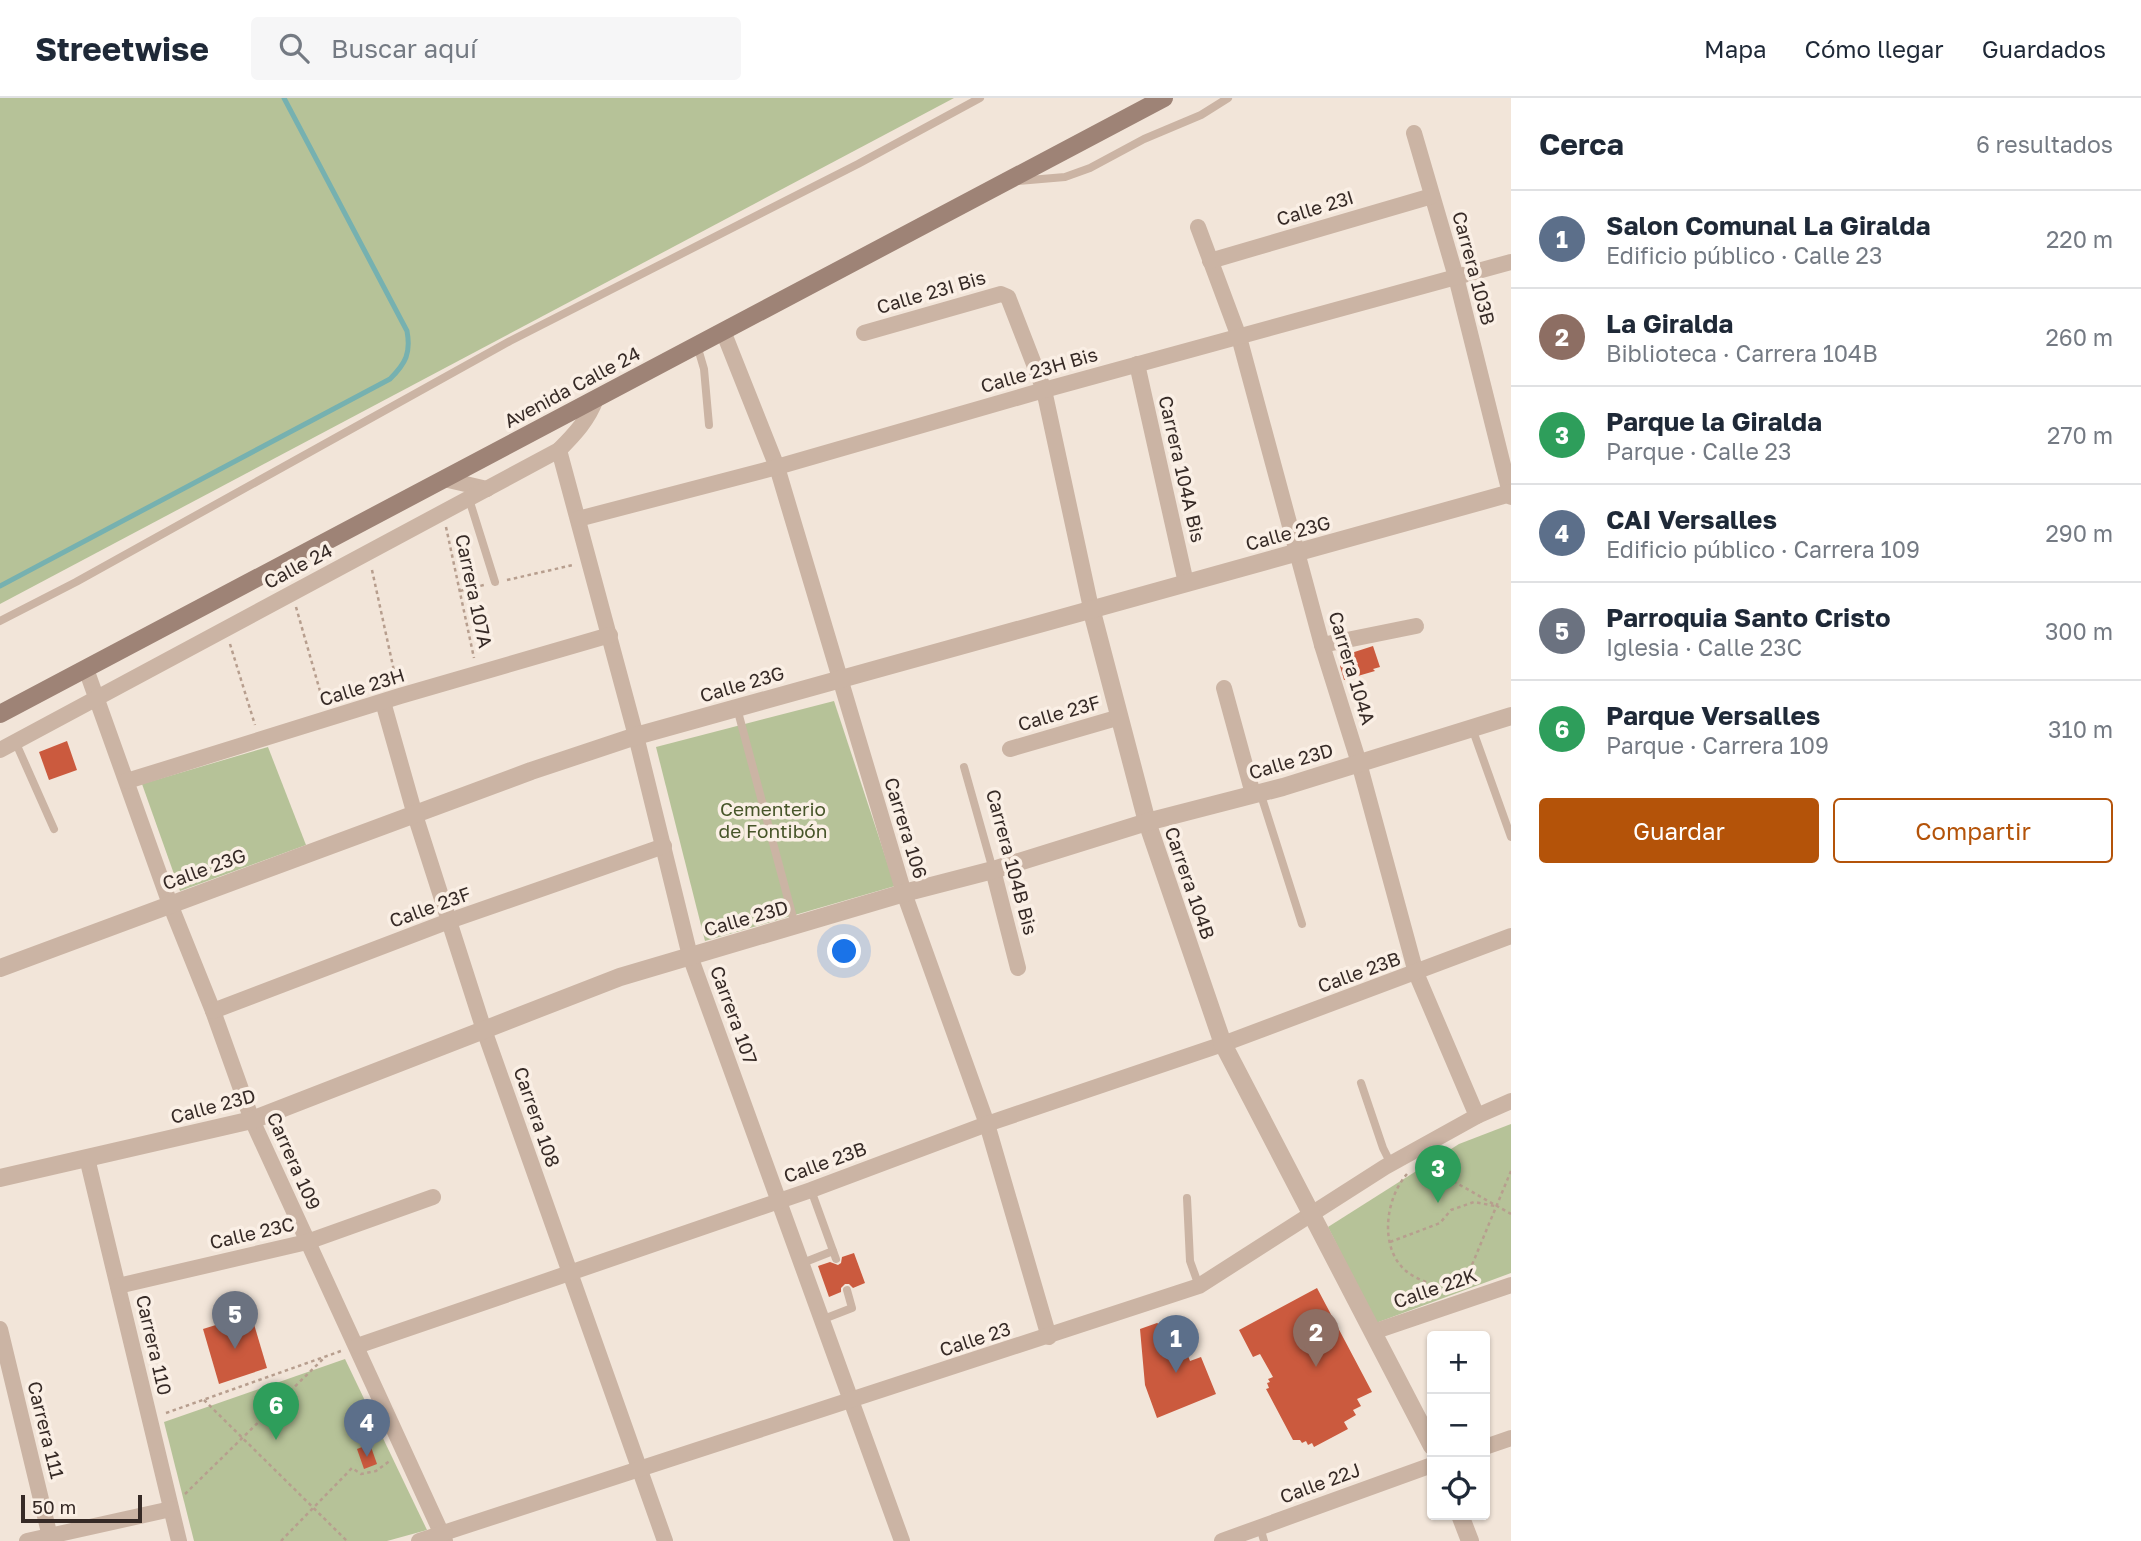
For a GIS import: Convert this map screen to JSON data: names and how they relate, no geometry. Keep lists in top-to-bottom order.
{
  "streets": {
    "main road": ["Avenida Calle 24"],
    "street": [
      "Calle 23I",
      "Carrera 103B",
      "Calle 23I Bis",
      "Calle 23H Bis",
      "Carrera 104A Bis",
      "Calle 23G",
      "Calle 24",
      "Carrera 104A",
      "Calle 23H",
      "Calle 23F",
      "Calle 23D",
      "Carrera 106",
      "Carrera 104B Bis",
      "Carrera 104B",
      "Calle 23B",
      "Carrera 107",
      "Carrera 108",
      "Carrera 109",
      "Calle 23C",
      "Calle 22K",
      "Calle 23",
      "Carrera 110",
      "Carrera 111",
      "Calle 22J"
    ],
    "path": ["Carrera 107A"]
  },
  "crossings": [
    ["Calle 23I", "Carrera 103B"],
    ["Calle 23I", "Carrera 104A"],
    ["Carrera 103B", "Calle 23H Bis"],
    ["Carrera 103B", "Calle 23G"],
    ["Calle 23I Bis", "Carrera 104B"],
    ["Calle 23H Bis", "Carrera 104A Bis"],
    ["Calle 23H Bis", "Carrera 104A"],
    ["Calle 23H Bis", "Carrera 106"],
    ["Calle 23H Bis", "Carrera 104B"],
    ["Calle 23H Bis", "Carrera 107"],
    ["Avenida Calle 24", "Calle 24"],
    ["Avenida Calle 24", "Carrera 106"],
    ["Avenida Calle 24", "Carrera 109"],
    ["Carrera 104A Bis", "Calle 23G"],
    ["Calle 23G", "Carrera 104A"],
    ["Calle 23G", "Carrera 106"],
    ["Calle 23G", "Carrera 104B"],
    ["Calle 23G", "Carrera 107"],
    ["Calle 23G", "Carrera 108"],
    ["Calle 23G", "Carrera 109"],
    ["Calle 24", "Carrera 107A"],
    ["Calle 24", "Carrera 107"],
    ["Calle 24", "Carrera 109"],
    ["Carrera 107A", "Calle 23H"],
    ["Carrera 104A", "Calle 23D"],
    ["Carrera 104A", "Calle 23B"],
    ["Carrera 104A", "Calle 23"],
    ["Calle 23H", "Carrera 107"],
    ["Calle 23H", "Carrera 108"],
    ["Calle 23H", "Carrera 109"],
    ["Calle 23F", "Carrera 104B"],
    ["Calle 23F", "Carrera 107"],
    ["Calle 23F", "Carrera 108"],
    ["Calle 23F", "Carrera 109"],
    ["Calle 23D", "Carrera 106"],
    ["Calle 23D", "Carrera 104B Bis"],
    ["Calle 23D", "Carrera 104B"],
    ["Calle 23D", "Carrera 107"],
    ["Calle 23D", "Carrera 108"],
    ["Calle 23D", "Carrera 109"],
    ["Calle 23D", "Carrera 110"],
    ["Carrera 106", "Calle 23B"],
    ["Carrera 106", "Calle 23"],
    ["Carrera 104B", "Calle 23B"],
    ["Carrera 104B", "Calle 22K"],
    ["Carrera 104B", "Calle 23"],
    ["Calle 23B", "Carrera 107"],
    ["Calle 23B", "Carrera 108"],
    ["Calle 23B", "Carrera 109"],
    ["Carrera 107", "Calle 23"],
    ["Carrera 108", "Calle 23"],
    ["Carrera 109", "Calle 23C"],
    ["Carrera 109", "Calle 23"],
    ["Calle 23C", "Carrera 110"]
  ],
  "parks": ["Cementerio de Fontibón"],
  "scale_bar": "50 m",
  "page": {
    "header": "Streetwise",
    "search": "Buscar aquí",
    "nav": ["Mapa", "Cómo llegar", "Guardados"],
    "heading": ["Cerca", "6 resultados"],
    "list": [
      {
        "mark": "1",
        "name": "Salon Comunal La Giralda",
        "note": "Edificio público · Calle 23",
        "value": "220 m"
      },
      {
        "mark": "2",
        "name": "La Giralda",
        "note": "Biblioteca · Carrera 104B",
        "value": "260 m"
      },
      {
        "mark": "3",
        "name": "Parque la Giralda",
        "note": "Parque · Calle 23",
        "value": "270 m"
      },
      {
        "mark": "4",
        "name": "CAI Versalles",
        "note": "Edificio público · Carrera 109",
        "value": "290 m"
      },
      {
        "mark": "5",
        "name": "Parroquia Santo Cristo",
        "note": "Iglesia · Calle 23C",
        "value": "300 m"
      },
      {
        "mark": "6",
        "name": "Parque Versalles",
        "note": "Parque · Carrera 109",
        "value": "310 m"
      }
    ],
    "buttons": ["Guardar", "Compartir"],
    "pins": [
      "3",
      "5",
      "2",
      "1",
      "6",
      "4"
    ],
    "map_buttons": ["+", "−"],
    "scale": "50 m"
  }
}
